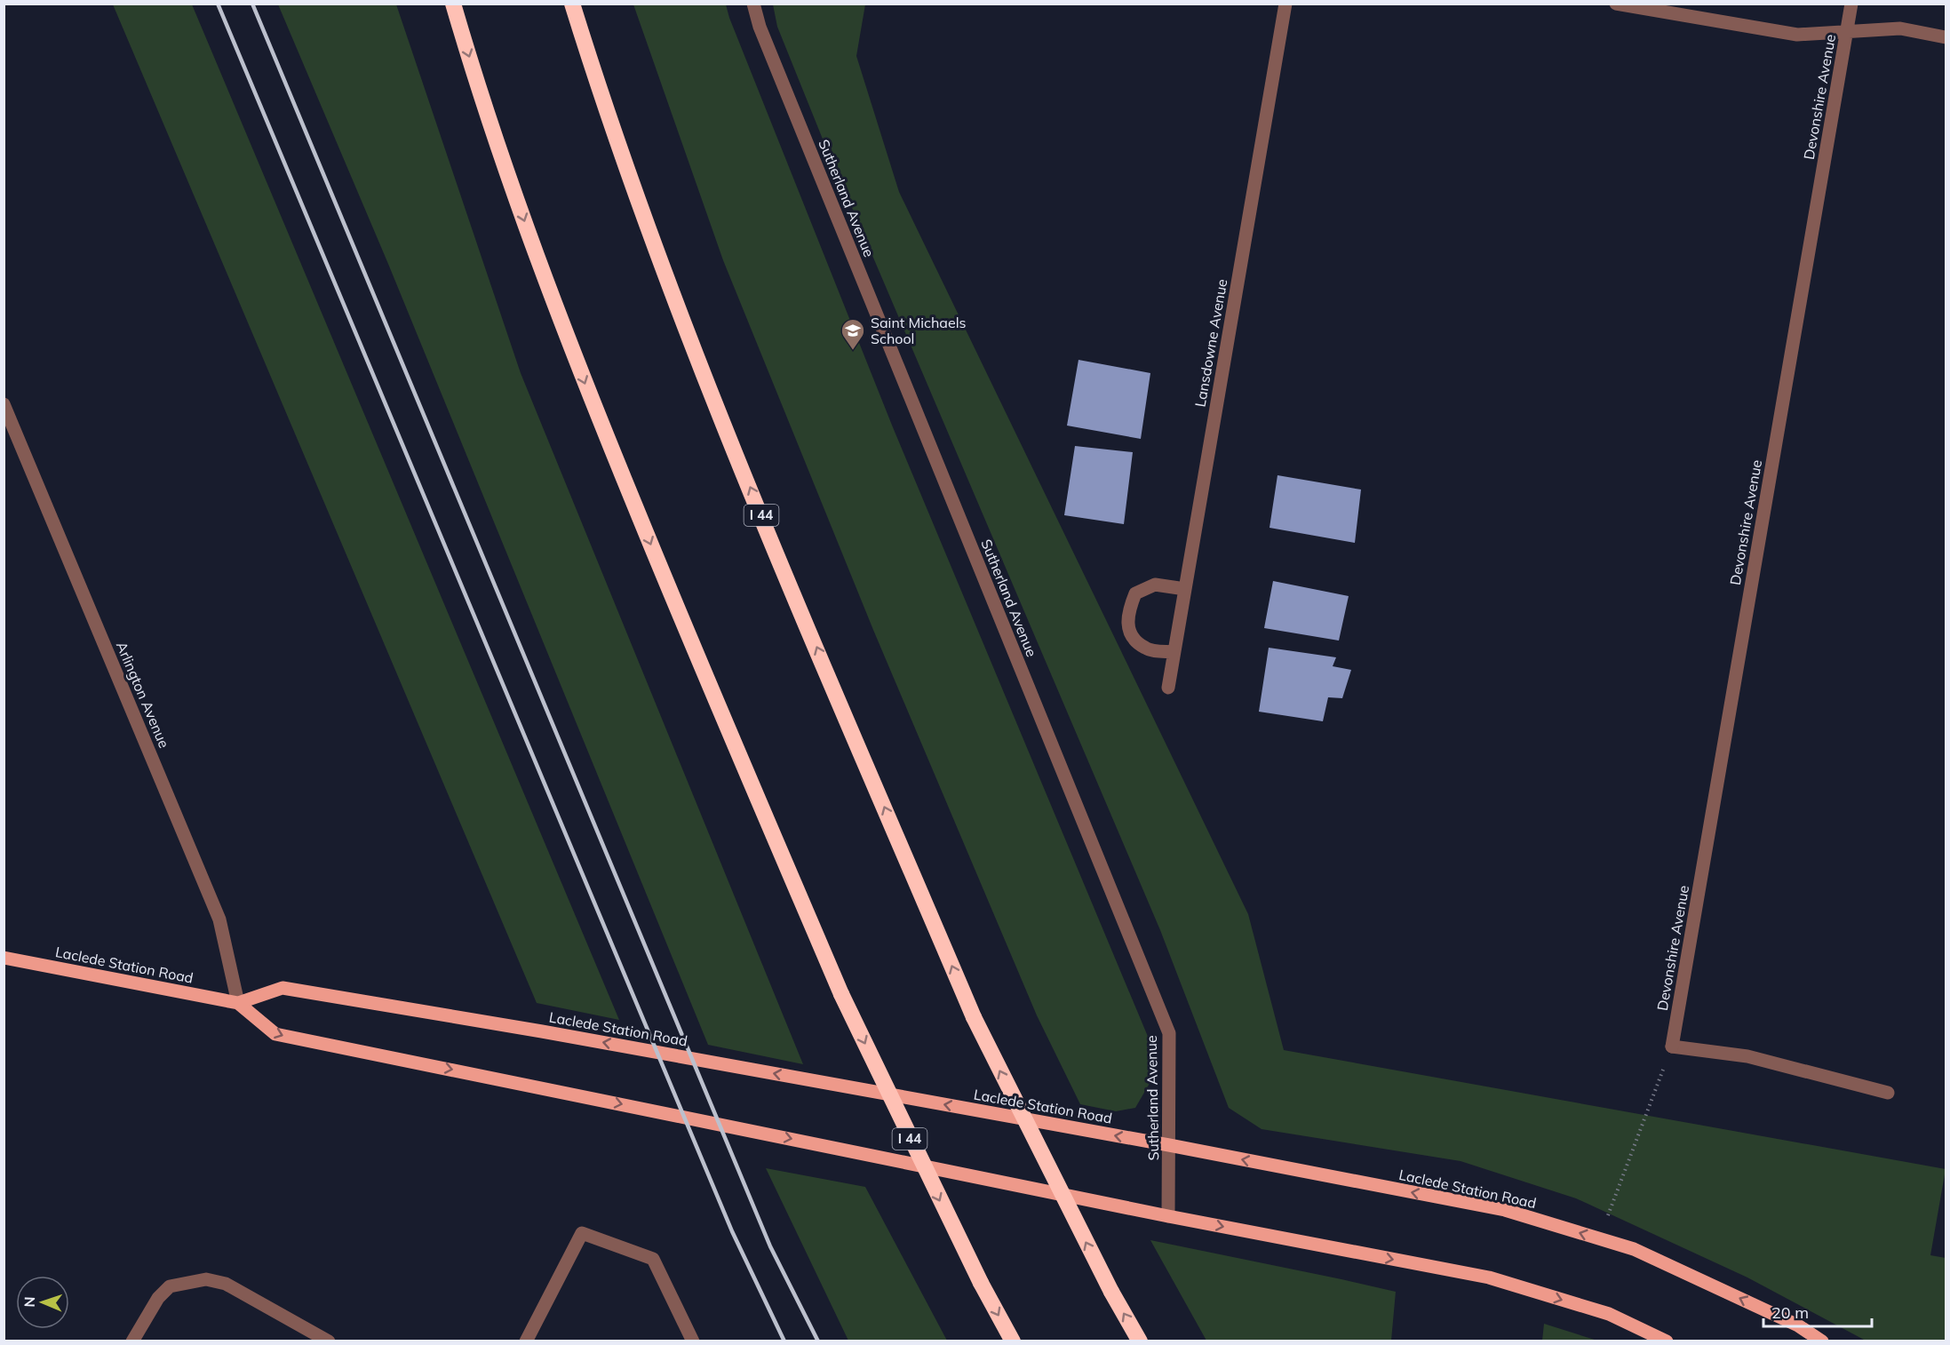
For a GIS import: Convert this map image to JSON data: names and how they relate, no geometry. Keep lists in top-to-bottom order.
{
  "streets": {
    "highway": ["I 44"],
    "main road": ["Laclede Station Road"],
    "street": [
      "Devonshire Avenue",
      "Sutherland Avenue",
      "Lansdowne Avenue",
      "Arlington Avenue"
    ]
  },
  "crossings": [
    ["Sutherland Avenue", "Laclede Station Road"],
    ["Arlington Avenue", "Laclede Station Road"]
  ],
  "places": {
    "school or university": ["Saint Michaels School"]
  },
  "scale_bar": "20 m",
  "north": "left"
}
